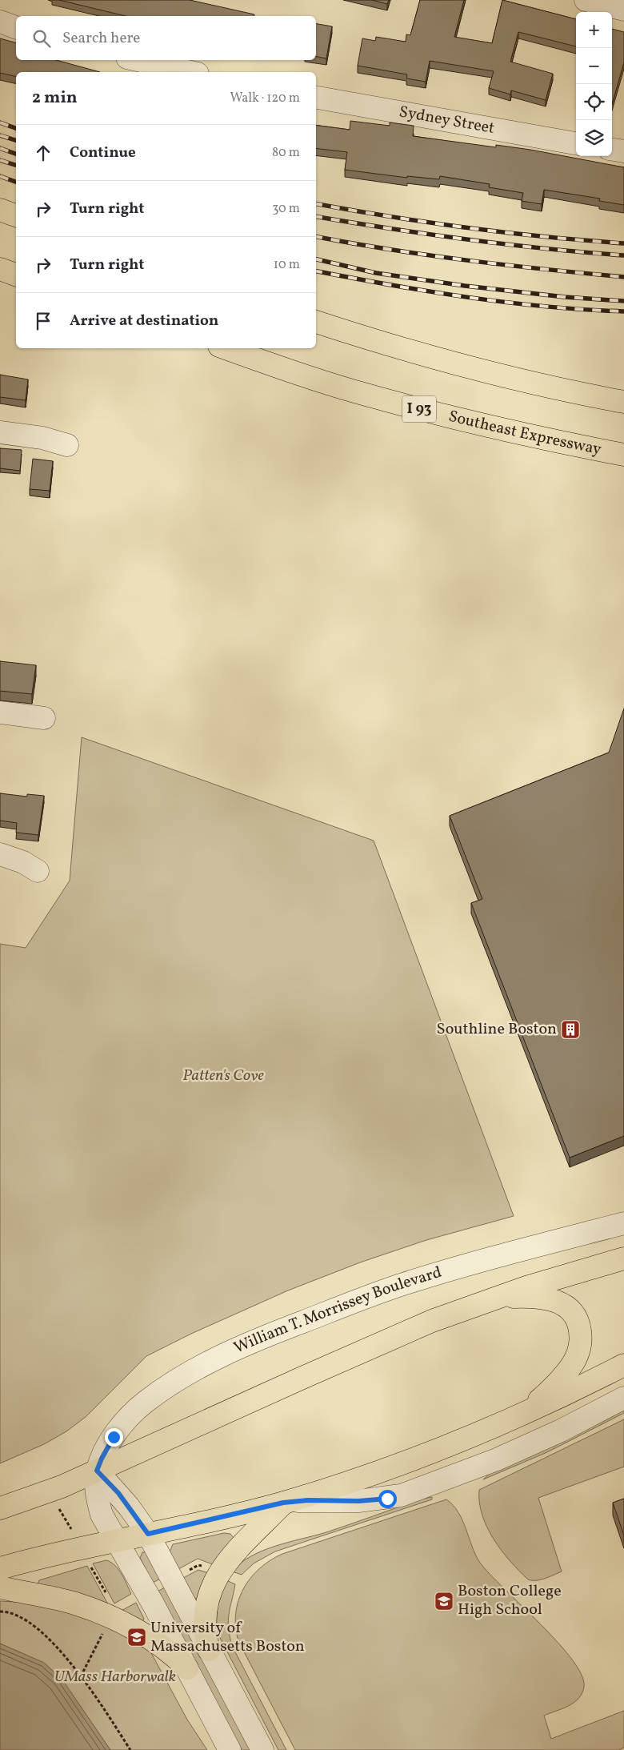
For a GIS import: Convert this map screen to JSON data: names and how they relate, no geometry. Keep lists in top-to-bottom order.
{
  "streets": {
    "main road": ["I 93", "Southeast Expressway"],
    "street": ["Sydney Street", "William T. Morrissey Boulevard"]
  },
  "parks": ["Patten's Cove", "UMass Harborwalk"],
  "places": {
    "building": ["Southline Boston"],
    "school or university": ["Boston College High School", "University of Massachusetts Boston"]
  },
  "page": {
    "map_buttons": ["+", "−"],
    "search": "Search here",
    "heading": ["2 min", "Walk · 120 m"],
    "list": [
      ["Continue", "80 m"],
      ["Turn right", "30 m"],
      ["Turn right", "10 m"],
      "Arrive at destination"
    ]
  }
}
